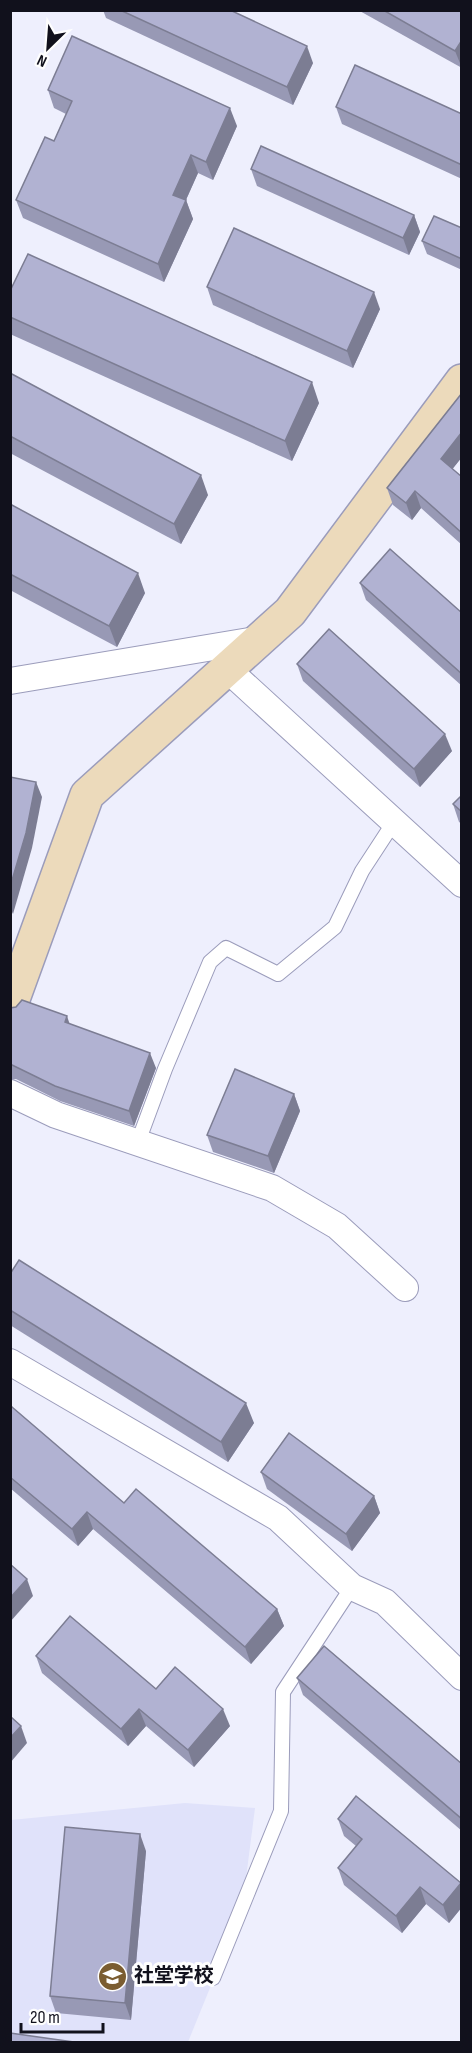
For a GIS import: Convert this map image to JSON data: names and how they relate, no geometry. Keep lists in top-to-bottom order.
{
  "places": {
    "school or university": ["社堂学校"]
  },
  "scale_bar": "20 m",
  "north": "bottom left"
}
